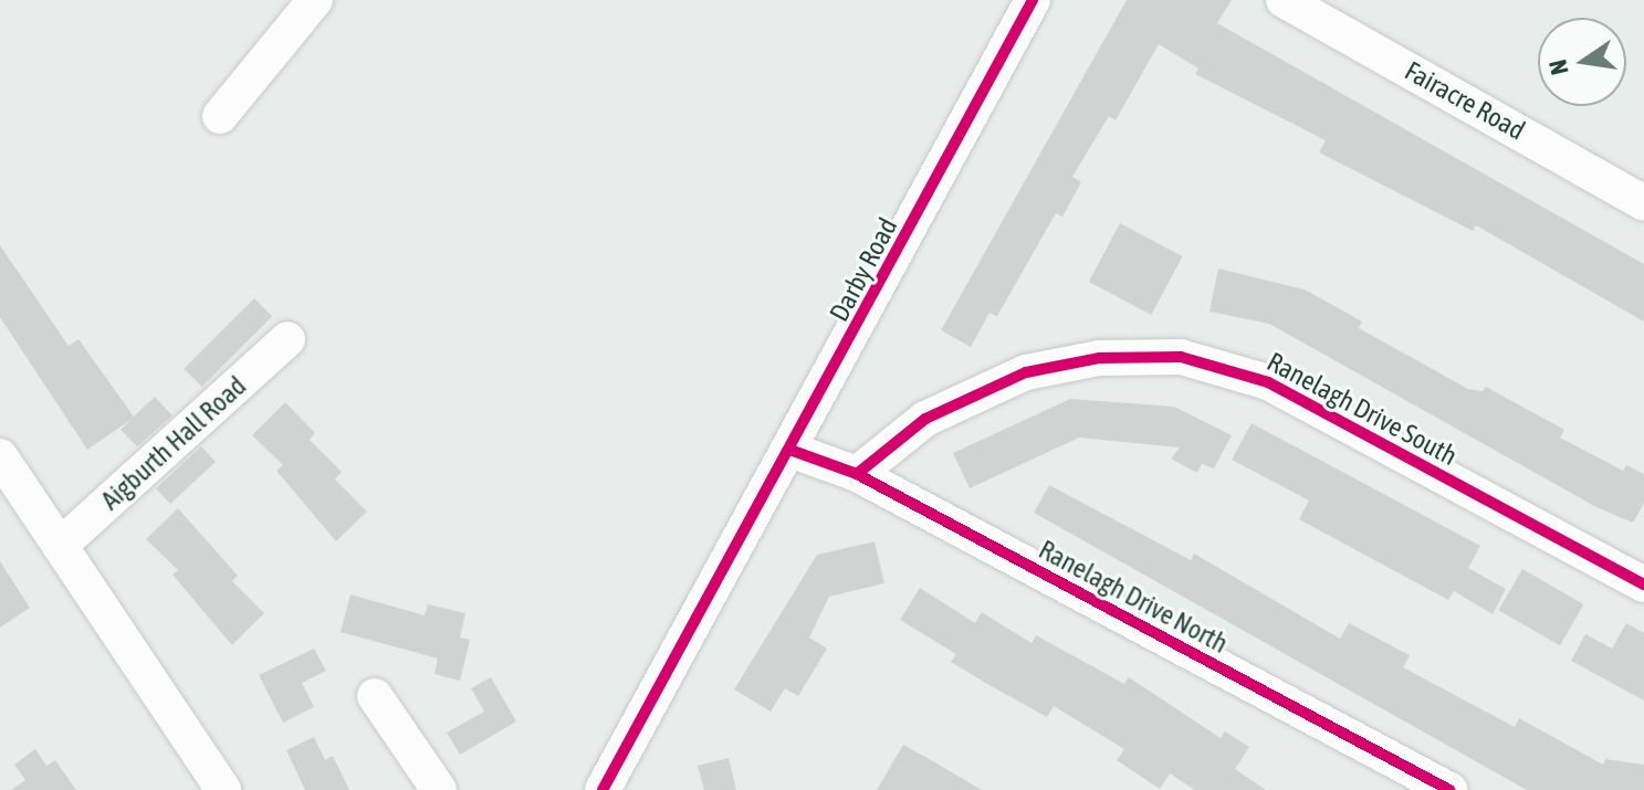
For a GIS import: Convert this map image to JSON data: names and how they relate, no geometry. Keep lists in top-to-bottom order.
{
  "streets": {
    "street": [
      "Fairacre Road",
      "Darby Road",
      "Ranelagh Drive South",
      "Aigburth Hall Road",
      "Ranelagh Drive North"
    ]
  },
  "crossings": [
    ["Darby Road", "Ranelagh Drive North"],
    ["Ranelagh Drive South", "Ranelagh Drive North"]
  ],
  "north": "left"
}
